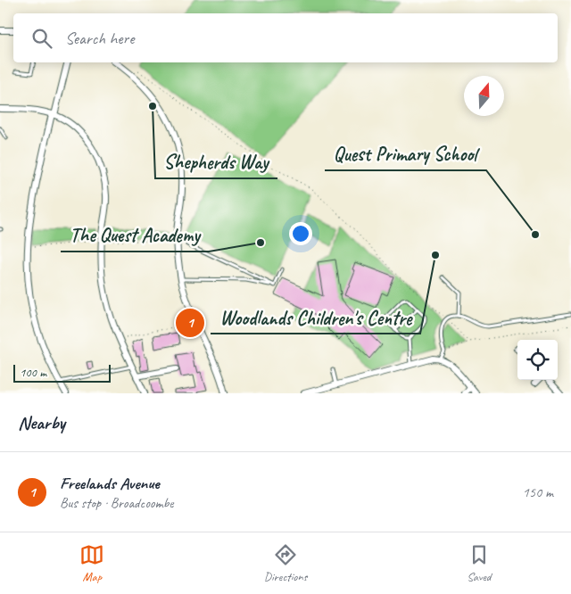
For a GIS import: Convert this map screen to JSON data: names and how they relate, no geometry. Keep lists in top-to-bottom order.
{
  "places": [
    "Shepherds Way",
    "Quest Primary School",
    "The Quest Academy",
    "Woodlands Children's Centre"
  ],
  "scale_bar": "100 m",
  "north": "top",
  "page": {
    "search": "Search here",
    "pins": "1",
    "scale": "100 m",
    "heading": "Nearby",
    "list": [
      {
        "mark": "1",
        "name": "Freelands Avenue",
        "note": "Bus stop · Broadcoombe",
        "value": "150 m"
      }
    ],
    "nav": ["Map", "Directions", "Saved"]
  }
}
